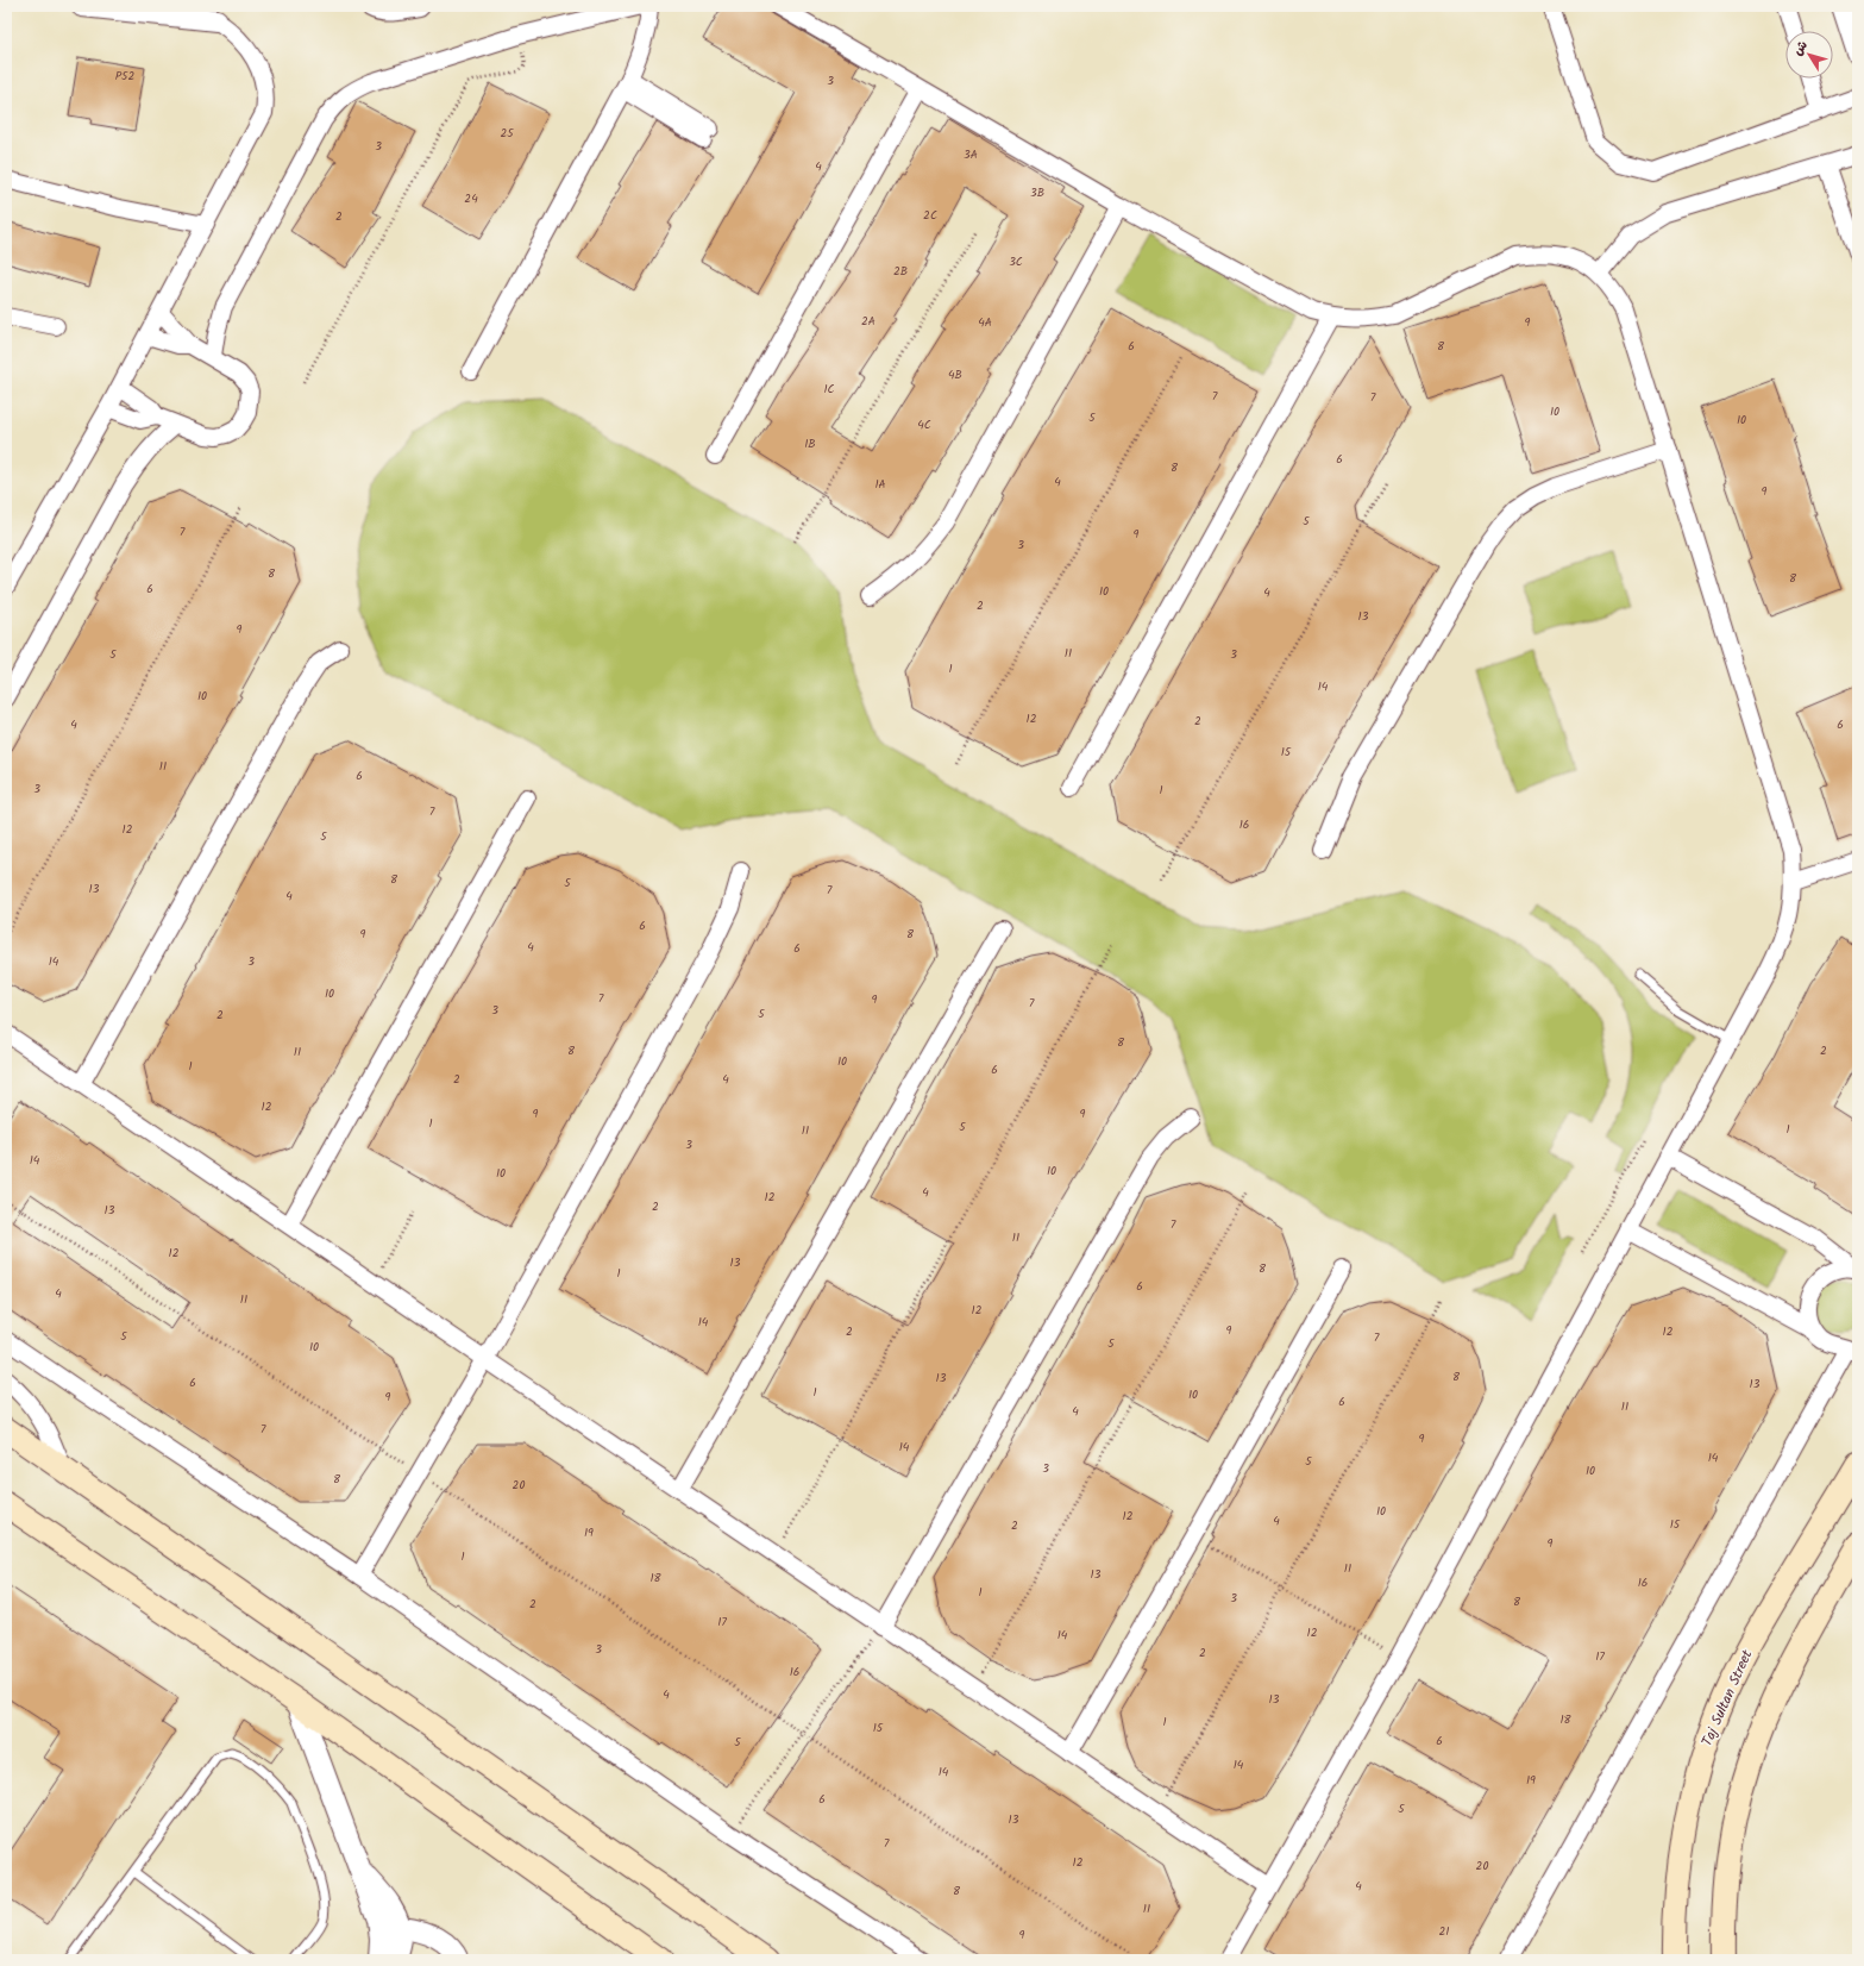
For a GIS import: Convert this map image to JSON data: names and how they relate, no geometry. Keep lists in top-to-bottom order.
{
  "streets": {
    "main road": ["Taj Sultan Street"]
  },
  "house_numbers": [
    "P52",
    "3",
    "25",
    "3",
    "3A",
    "4",
    "3B",
    "24",
    "2C",
    "2",
    "3C",
    "2B",
    "2A",
    "4A",
    "9",
    "6",
    "8",
    "4B",
    "1C",
    "7",
    "7",
    "10",
    "5",
    "10",
    "4C",
    "1B",
    "6",
    "8",
    "4",
    "1A",
    "9",
    "5",
    "7",
    "9",
    "3",
    "8",
    "8",
    "6",
    "10",
    "4",
    "2",
    "13",
    "9",
    "11",
    "5",
    "3",
    "1",
    "14",
    "10",
    "12",
    "2",
    "4",
    "6",
    "15",
    "11",
    "6",
    "3",
    "1",
    "7",
    "16",
    "12",
    "5",
    "8",
    "5",
    "13",
    "7",
    "4",
    "6",
    "9",
    "8",
    "4",
    "6",
    "14",
    "3",
    "10",
    "7",
    "9",
    "7",
    "3",
    "5",
    "2",
    "8",
    "8",
    "2",
    "11",
    "10",
    "1",
    "6",
    "2",
    "4",
    "12",
    "9",
    "9",
    "1",
    "5",
    "1",
    "11",
    "3",
    "14",
    "10",
    "10",
    "4",
    "12",
    "2",
    "13",
    "7",
    "11",
    "12",
    "13",
    "8",
    "1",
    "6",
    "4",
    "11",
    "12",
    "14",
    "9",
    "2",
    "12",
    "5",
    "7",
    "5",
    "10",
    "8",
    "13",
    "6",
    "13",
    "1",
    "10",
    "9",
    "6",
    "11",
    "4",
    "7",
    "9",
    "14",
    "14",
    "5",
    "3",
    "10",
    "8",
    "20",
    "10",
    "12",
    "4",
    "15",
    "2",
    "19",
    "9",
    "1",
    "11",
    "13",
    "18",
    "16",
    "1",
    "3",
    "8",
    "2",
    "17",
    "12",
    "14",
    "3",
    "2",
    "17",
    "16",
    "4",
    "13",
    "18",
    "1",
    "15",
    "6",
    "5",
    "14",
    "14",
    "19",
    "6",
    "5",
    "13",
    "7",
    "12",
    "20",
    "4",
    "8",
    "11",
    "21",
    "9"
  ],
  "north": "top left"
}
